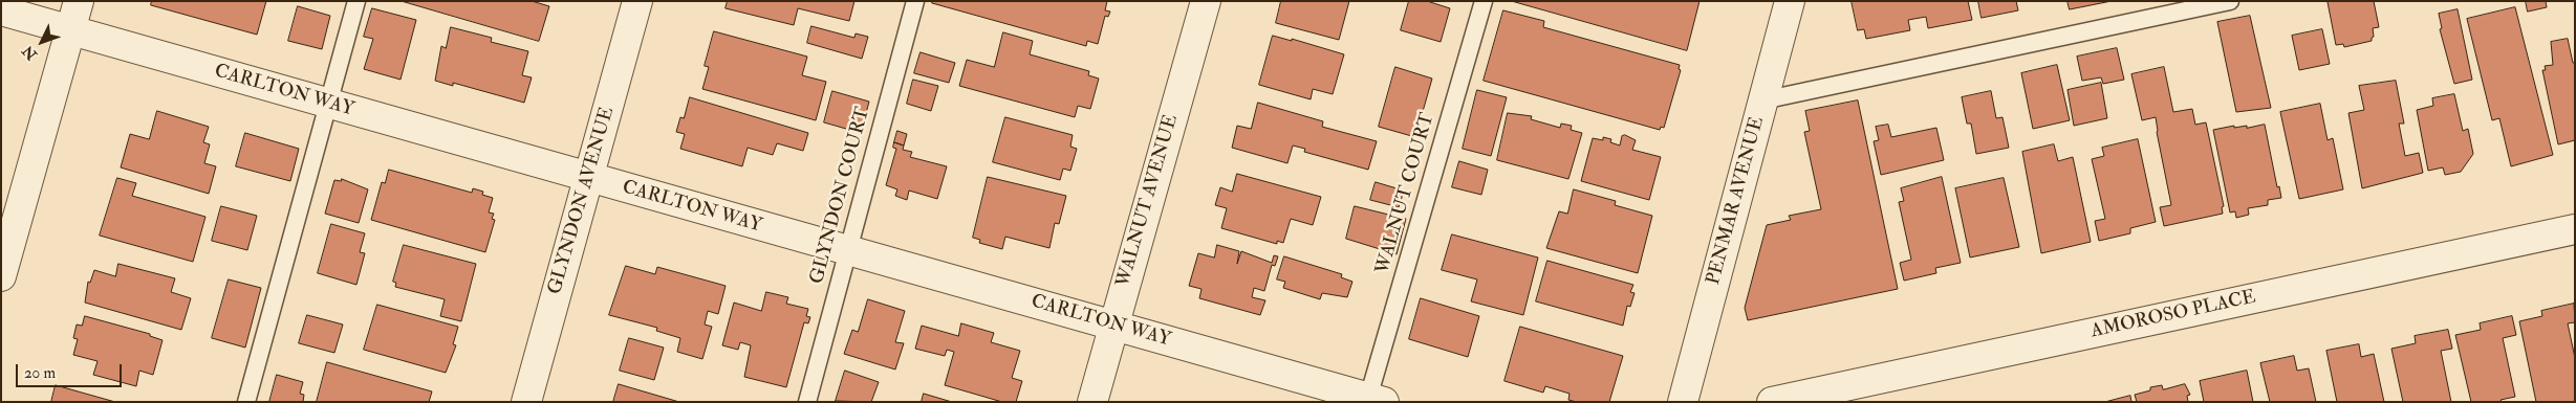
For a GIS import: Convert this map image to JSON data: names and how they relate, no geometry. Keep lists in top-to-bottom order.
{
  "streets": {
    "street": [
      "CARLTON WAY",
      "GLYNDON AVENUE",
      "WALNUT AVENUE",
      "PENMAR AVENUE",
      "AMOROSO PLACE"
    ],
    "lane": ["WALNUT COURT", "GLYNDON COURT"]
  },
  "crossings": [
    ["CARLTON WAY", "WALNUT COURT"],
    ["CARLTON WAY", "GLYNDON COURT"],
    ["CARLTON WAY", "GLYNDON AVENUE"],
    ["CARLTON WAY", "WALNUT AVENUE"]
  ],
  "scale_bar": "20 m",
  "north": "bottom left"
}
